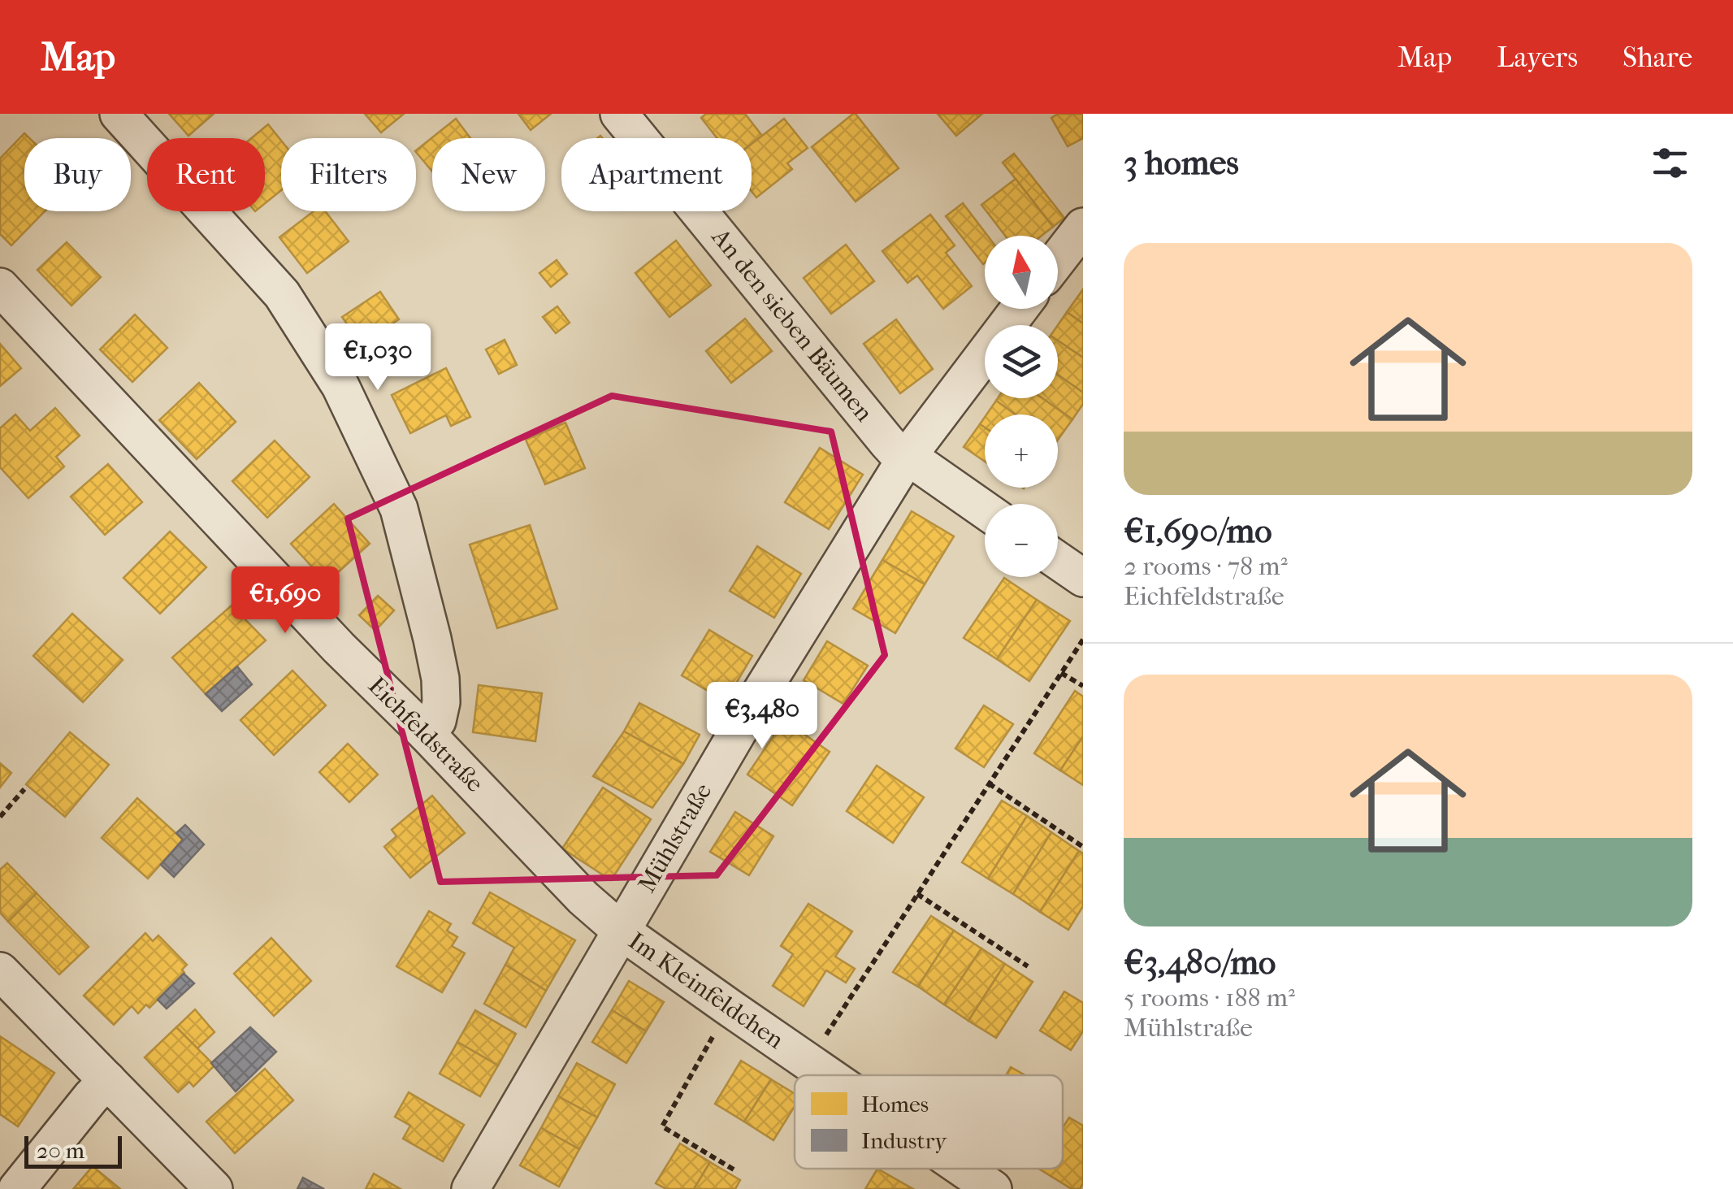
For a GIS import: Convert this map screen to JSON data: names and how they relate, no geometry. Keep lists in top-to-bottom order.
{
  "streets": {
    "street": [
      "An den sieben Bäumen",
      "Eichfeldstraße",
      "Mühlstraße",
      "Im Kleinfeldchen"
    ]
  },
  "crossings": [
    ["An den sieben Bäumen", "Mühlstraße"],
    ["Eichfeldstraße", "Mühlstraße"],
    ["Eichfeldstraße", "Im Kleinfeldchen"],
    ["Mühlstraße", "Im Kleinfeldchen"]
  ],
  "legend": ["Homes", "Industry"],
  "scale_bar": "20 m",
  "north": "top",
  "page": {
    "header": "Map",
    "nav": ["Map", "Layers", "Share"],
    "heading": "3 homes",
    "chip": [
      "Buy",
      "Rent",
      "Filters",
      "New",
      "Apartment"
    ],
    "list": [
      {
        "name": "€1,690/mo",
        "note": "2 rooms · 78 m² · Eichfeldstraße"
      },
      {
        "name": "€3,480/mo",
        "note": "5 rooms · 188 m² · Mühlstraße"
      }
    ],
    "map_buttons": ["+", "−"],
    "price": ["€1,030", "€1,690", "€3,480"],
    "scale": "20 m"
  }
}
